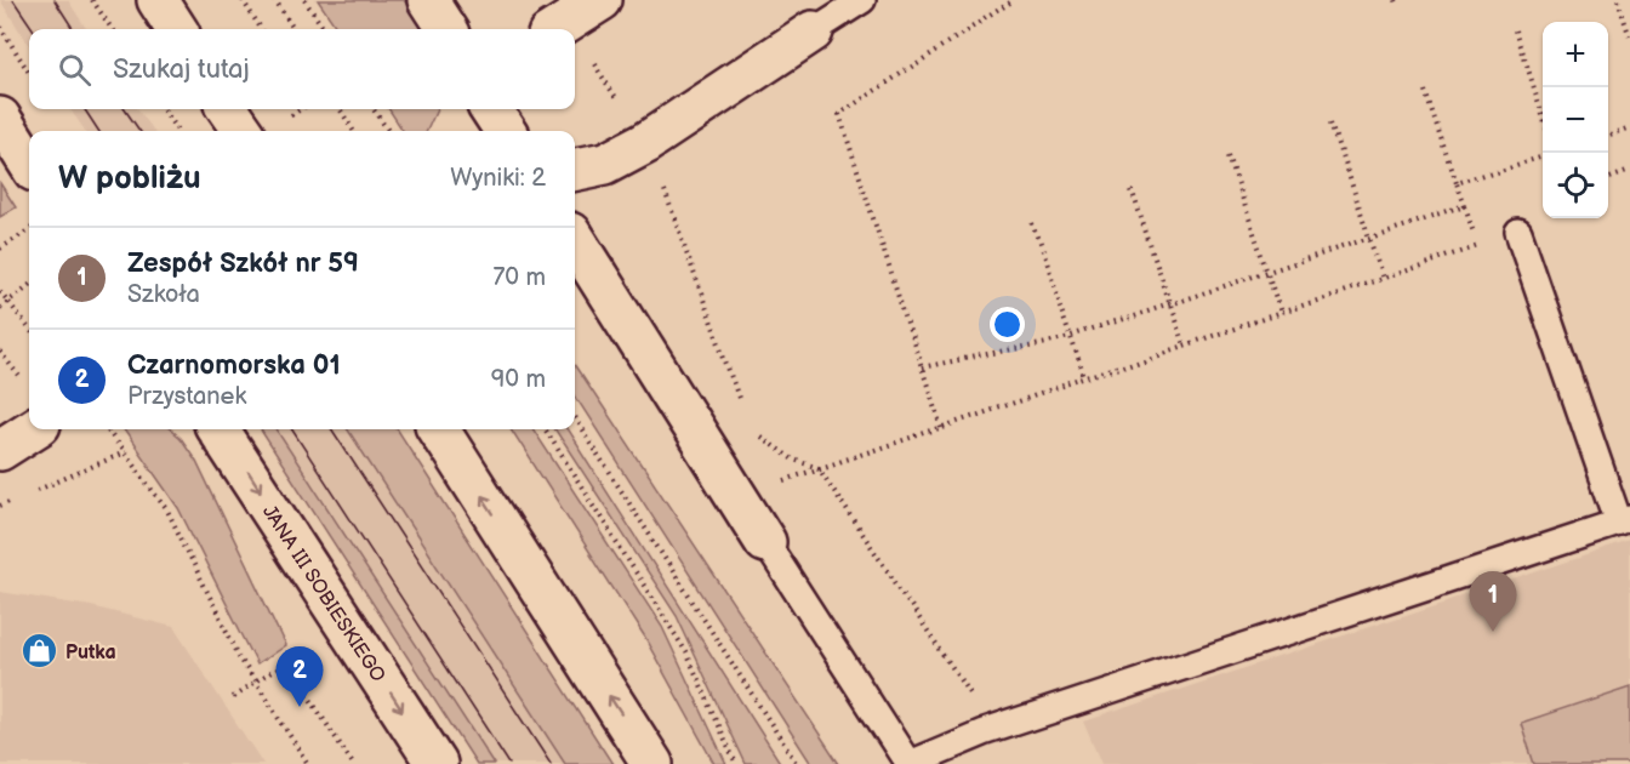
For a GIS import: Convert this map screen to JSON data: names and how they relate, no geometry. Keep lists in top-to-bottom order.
{
  "streets": {
    "main road": ["JANA III SOBIESKIEGO"]
  },
  "places": {
    "shop": ["Putka"]
  },
  "page": {
    "map_buttons": ["+", "−"],
    "search": "Szukaj tutaj",
    "heading": ["W pobliżu", "Wyniki: 2"],
    "list": [
      {
        "mark": "1",
        "name": "Zespół Szkół nr 59",
        "note": "Szkoła",
        "value": "70 m"
      },
      {
        "mark": "2",
        "name": "Czarnomorska 01",
        "note": "Przystanek",
        "value": "90 m"
      }
    ],
    "pins": ["1", "2"]
  }
}
